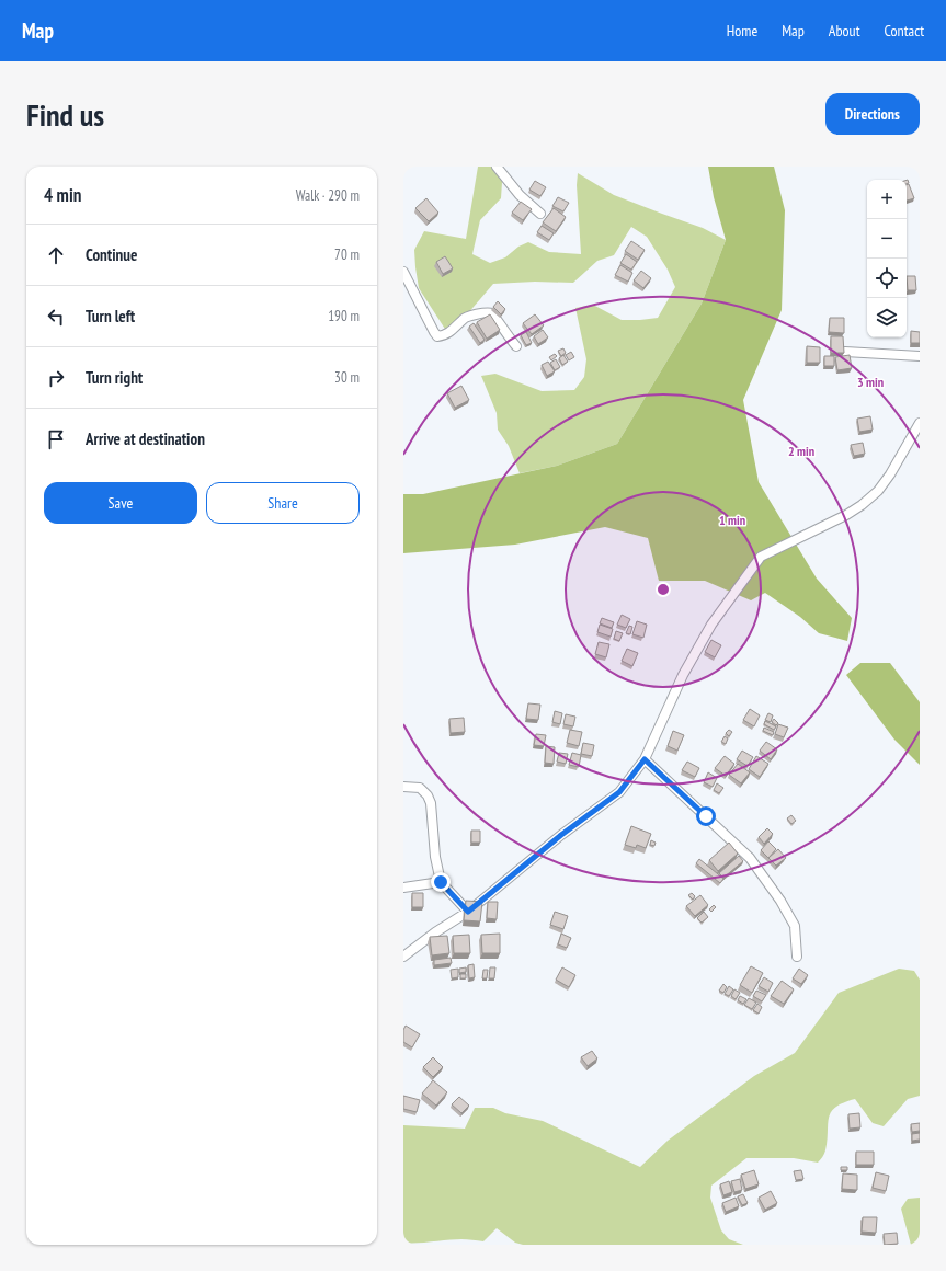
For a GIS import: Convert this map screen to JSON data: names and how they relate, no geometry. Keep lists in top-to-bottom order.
{
  "page": {
    "header": "Map",
    "nav": [
      "Home",
      "Map",
      "About",
      "Contact"
    ],
    "buttons": [
      "Directions",
      ["Save", "Share"]
    ],
    "title": "Find us",
    "heading": ["4 min", "Walk · 290 m"],
    "map_buttons": ["+", "−"],
    "list": [
      ["Continue", "70 m"],
      ["Turn left", "190 m"],
      ["Turn right", "30 m"],
      "Arrive at destination"
    ]
  },
  "rings": ["3 min", "2 min", "1 min"]
}
